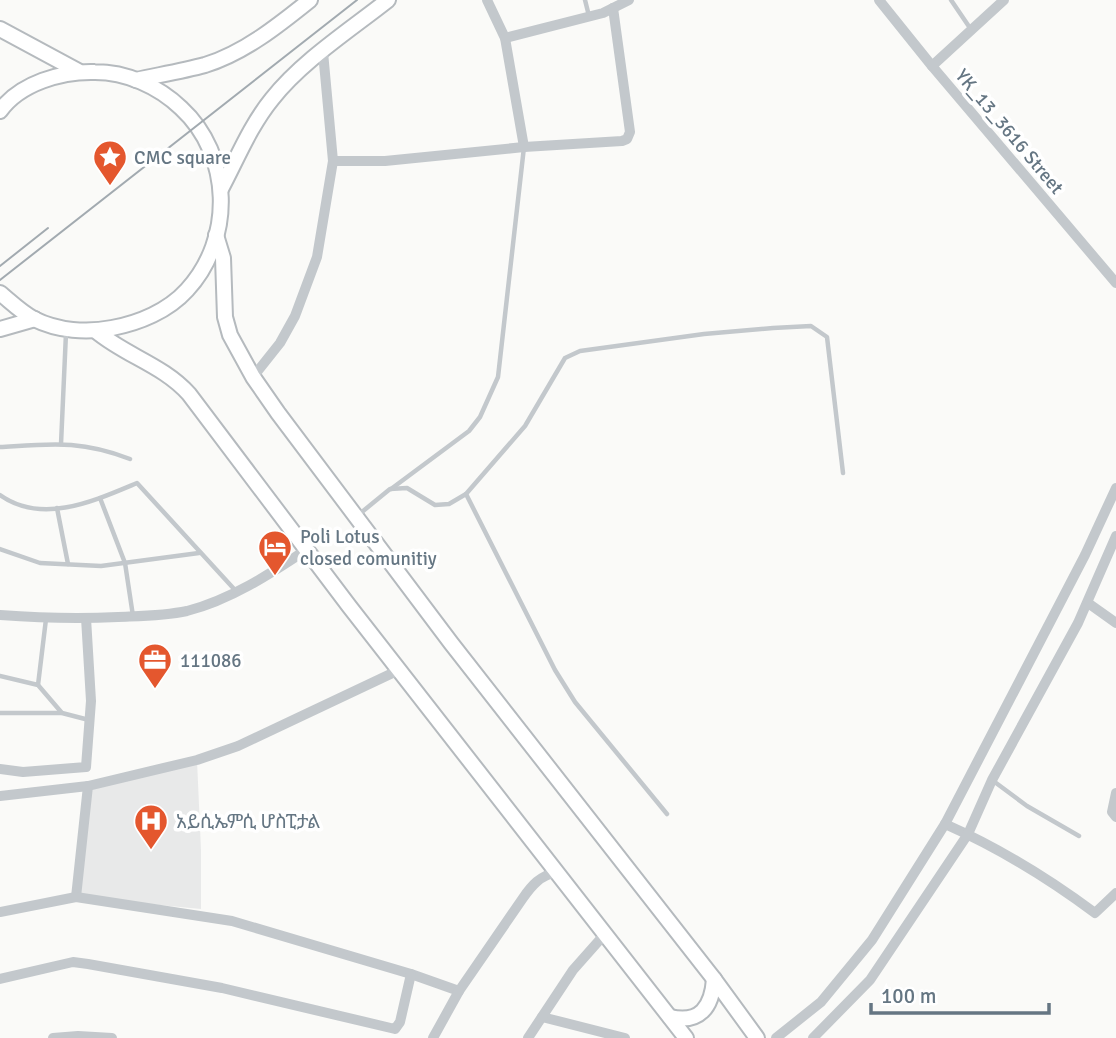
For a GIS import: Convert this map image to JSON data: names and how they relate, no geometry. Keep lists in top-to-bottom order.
{
  "streets": {
    "street": ["YK_13_3616 Street"]
  },
  "places": {
    "place": ["CMC square"],
    "hotel": ["Poli Lotus closed comunitiy"],
    "office": ["111086"],
    "hospital": ["አይሲኤምሲ ሆስፒታል"]
  },
  "scale_bar": "100 m"
}
